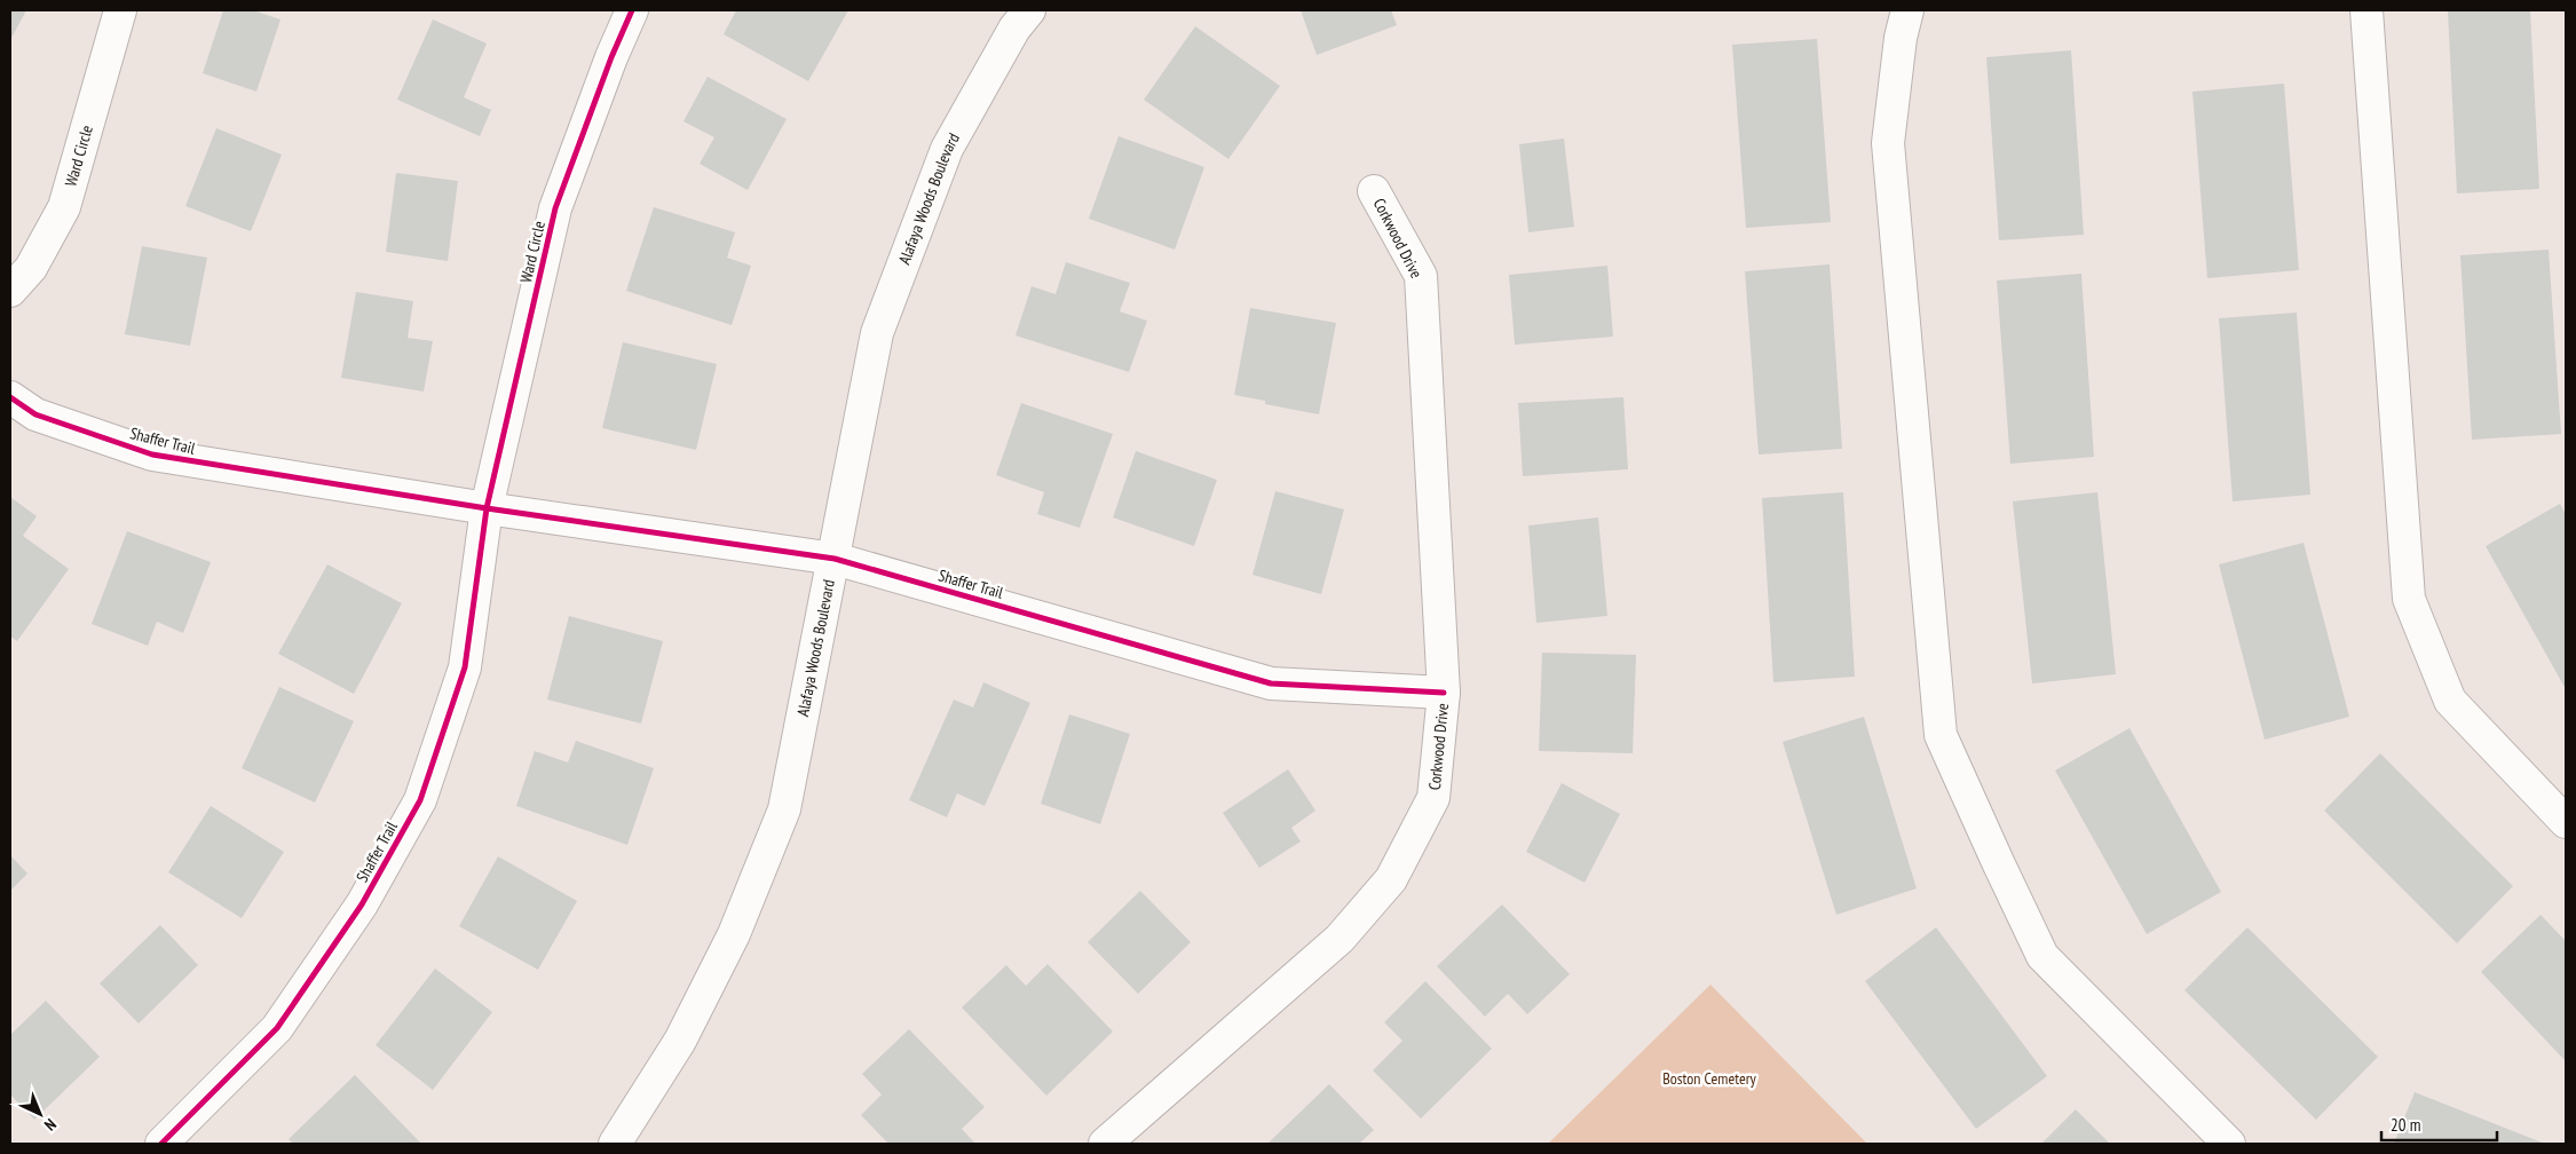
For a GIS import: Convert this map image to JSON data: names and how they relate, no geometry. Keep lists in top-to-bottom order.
{
  "streets": {
    "street": [
      "Ward Circle",
      "Alafaya Woods Boulevard",
      "Corkwood Drive",
      "Shaffer Trail"
    ]
  },
  "crossings": [
    ["Ward Circle", "Shaffer Trail"],
    ["Alafaya Woods Boulevard", "Shaffer Trail"],
    ["Corkwood Drive", "Shaffer Trail"]
  ],
  "parks": ["Boston Cemetery"],
  "scale_bar": "20 m",
  "north": "bottom right"
}
